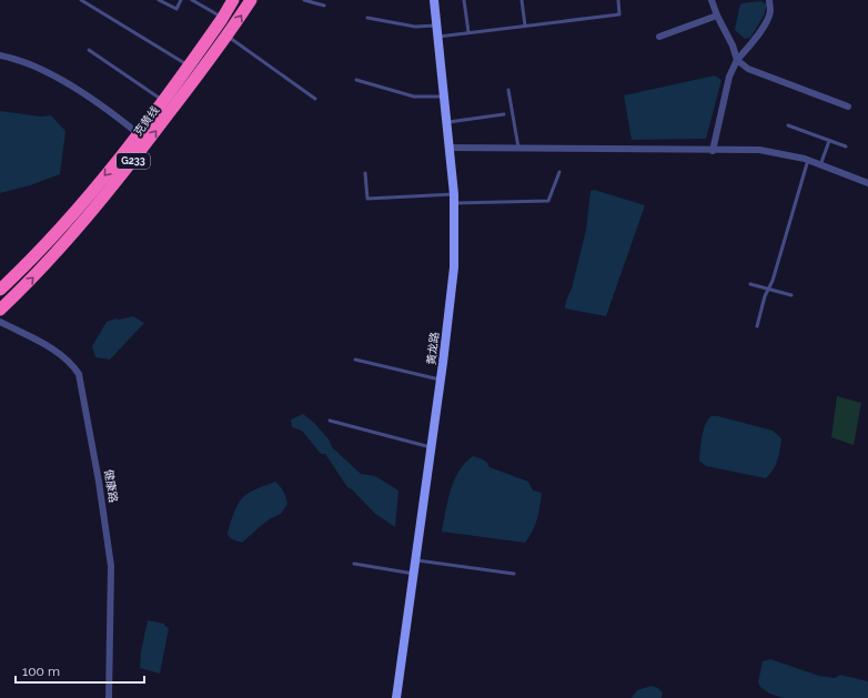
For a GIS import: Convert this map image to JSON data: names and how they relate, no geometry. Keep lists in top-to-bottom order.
{
  "streets": {
    "highway": ["克黄线", "G233"],
    "main road": ["黄龙路"],
    "street": ["健康路"]
  },
  "scale_bar": "100 m"
}
